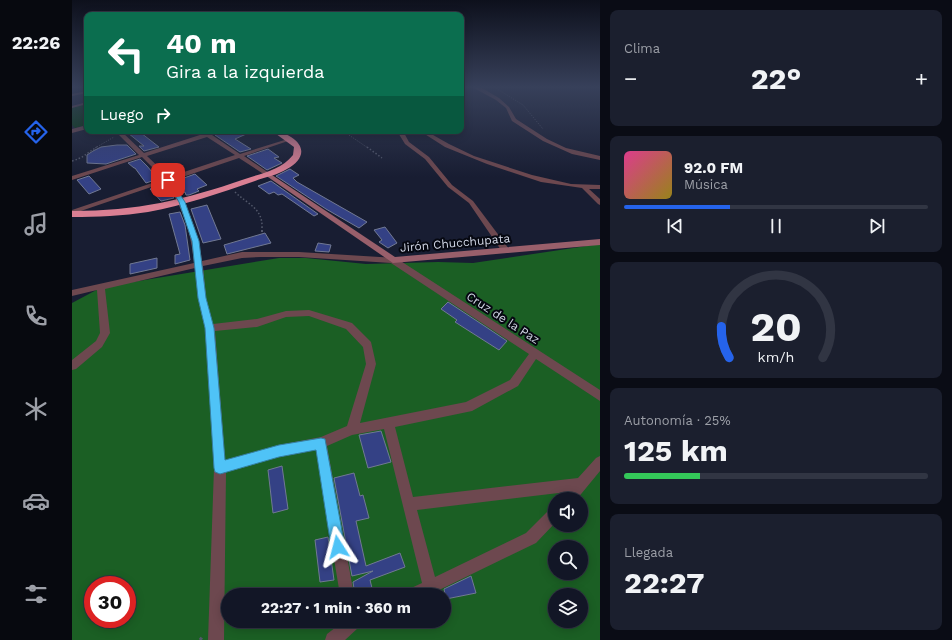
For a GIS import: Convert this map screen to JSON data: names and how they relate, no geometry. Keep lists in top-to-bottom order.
{
  "streets": {
    "street": ["Jirón Chucchupata", "Cruz de la Paz"]
  },
  "crossings": [
    ["Jirón Chucchupata", "Cruz de la Paz"]
  ],
  "page": {
    "tabs": "22:26",
    "tile": [
      "Clima",
      ["Autonomía · 25%", "125 km"],
      ["Llegada", "22:27"]
    ],
    "turn": ["40 m", "Gira a la izquierda"],
    "heat": ["−", "22°", "+"],
    "then": "Luego",
    "song": ["92.0 FM", "Música"],
    "limit": "30",
    "trip": "22:27 · 1 min · 360 m",
    "gauge": ["20", "km/h"]
  }
}
